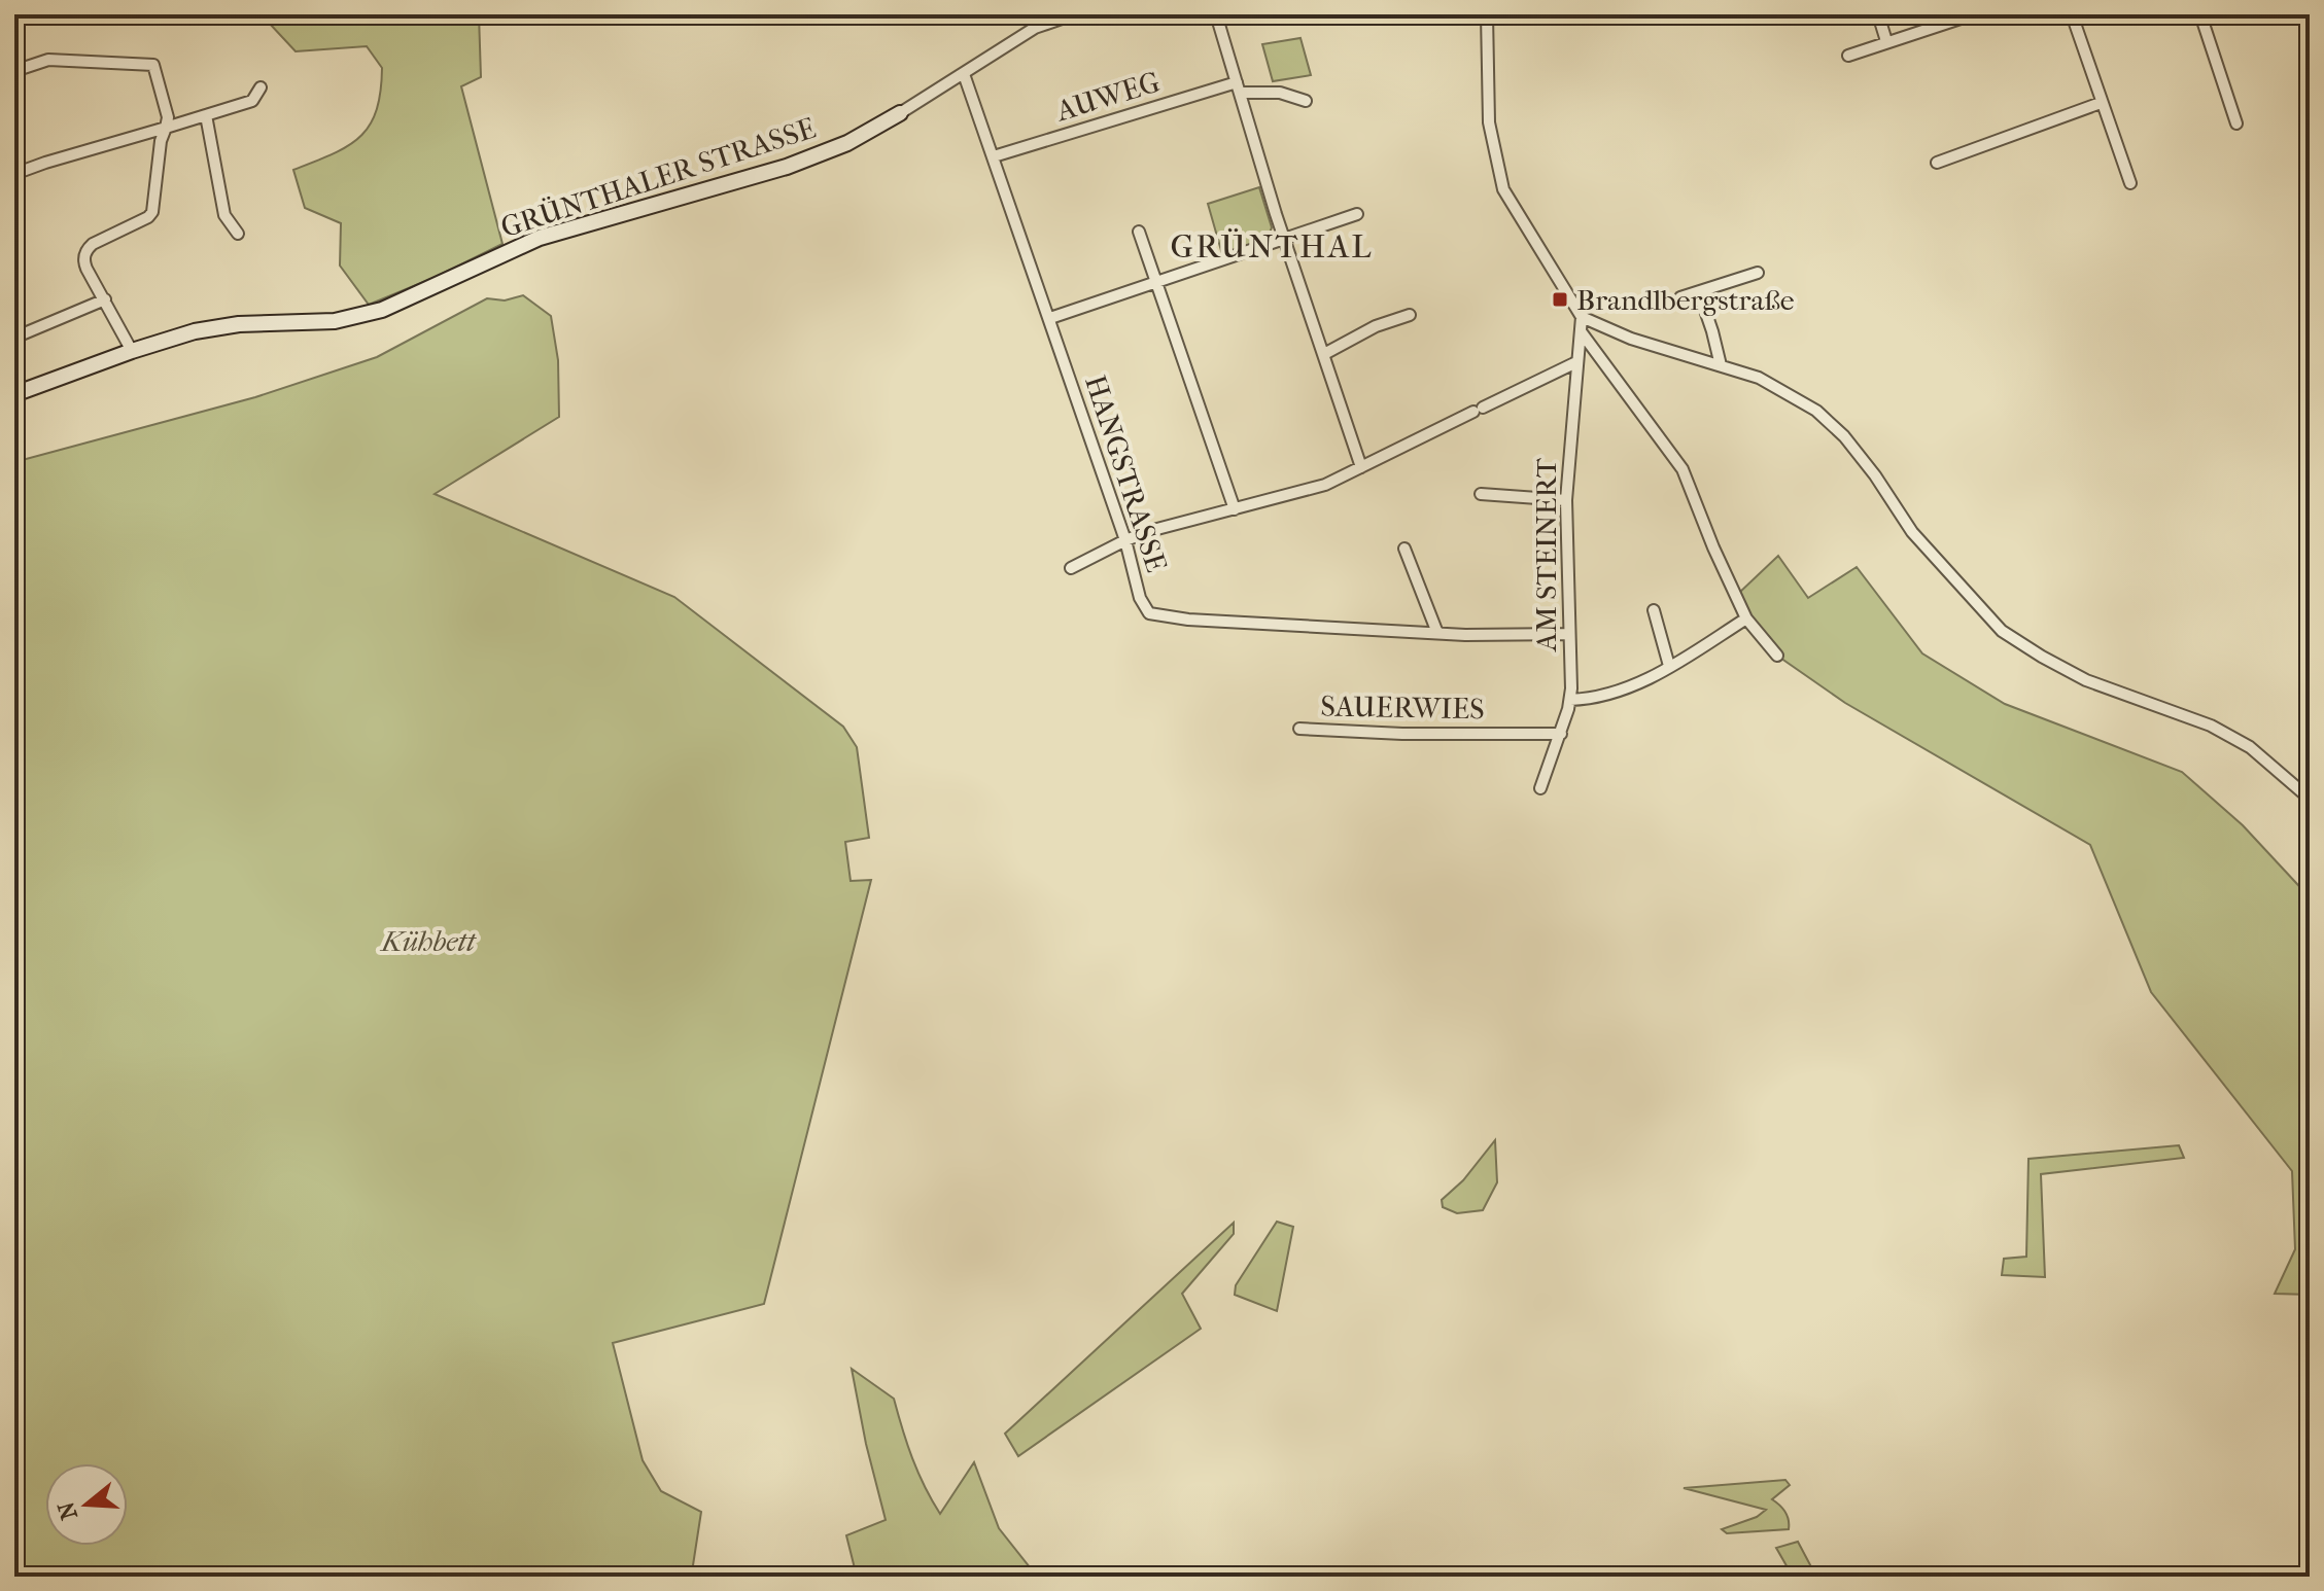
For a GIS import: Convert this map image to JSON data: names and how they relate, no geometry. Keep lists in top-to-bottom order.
{
  "streets": {
    "street": [
      "AUWEG",
      "GRÜNTHALER STRASSE",
      "HANGSTRASSE",
      "AM STEINERT",
      "SAUERWIES"
    ]
  },
  "crossings": [
    ["AUWEG", "HANGSTRASSE"],
    ["HANGSTRASSE", "AM STEINERT"],
    ["AM STEINERT", "SAUERWIES"]
  ],
  "districts": ["GRÜNTHAL"],
  "parks": ["Kühbett"],
  "places": {
    "transit": ["Brandlbergstraße"]
  },
  "north": "left"
}
